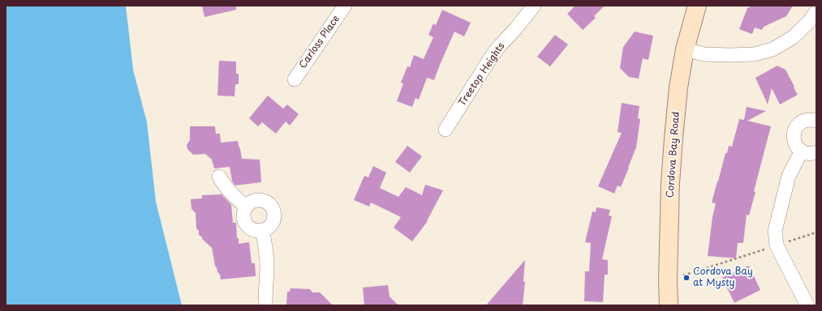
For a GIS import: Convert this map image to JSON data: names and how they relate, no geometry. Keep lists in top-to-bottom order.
{
  "streets": {
    "main road": ["Cordova Bay Road"],
    "street": ["Carloss Place", "Treetop Heights"]
  },
  "places": ["Cordova Bay at Mysty"]
}
